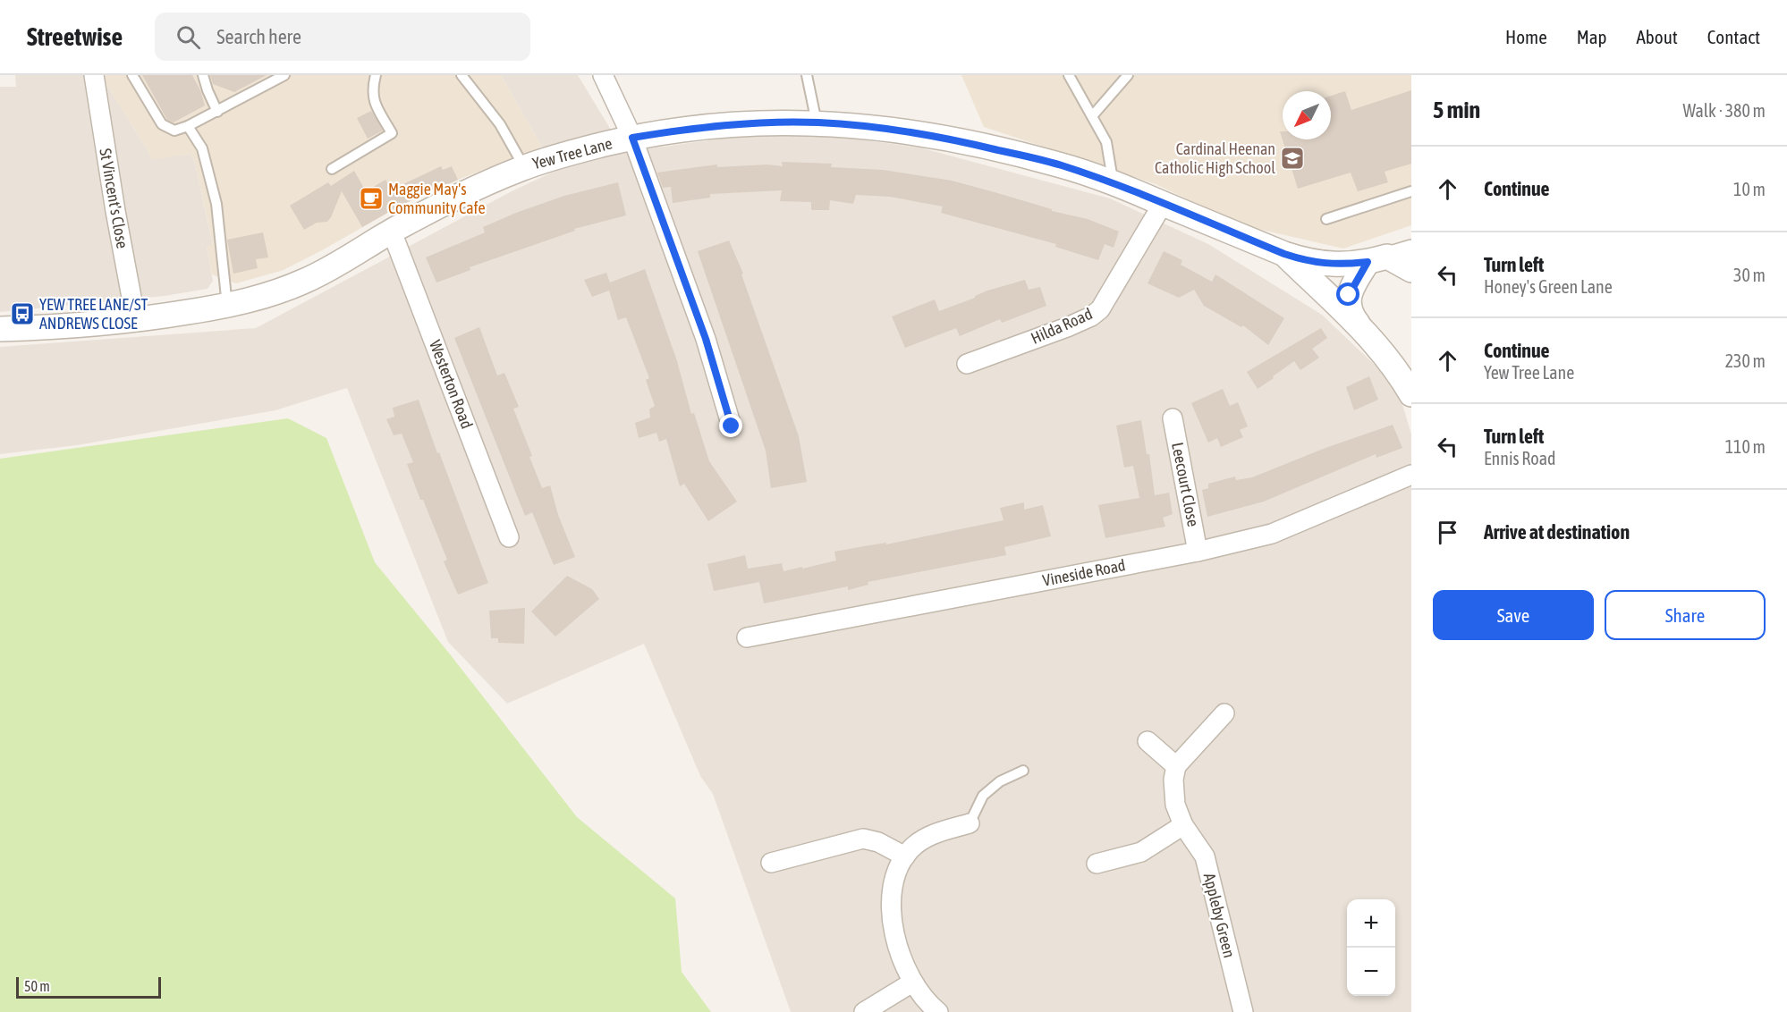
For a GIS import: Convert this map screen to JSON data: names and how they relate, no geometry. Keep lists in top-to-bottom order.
{
  "streets": {
    "street": [
      "Yew Tree Lane",
      "St Vincent's Close",
      "Hilda Road",
      "Westerton Road",
      "Leecourt Close",
      "Vineside Road",
      "Appleby Green"
    ]
  },
  "crossings": [
    ["Yew Tree Lane", "St Vincent's Close"],
    ["Yew Tree Lane", "Hilda Road"],
    ["Yew Tree Lane", "Westerton Road"],
    ["Leecourt Close", "Vineside Road"]
  ],
  "places": {
    "school or university": ["Cardinal Heenan Catholic High School"],
    "cafe": ["Maggie May's Community Cafe"],
    "bus stop": ["YEW TREE LANE/ST ANDREWS CLOSE"]
  },
  "scale_bar": "50 m",
  "north": "bottom left",
  "page": {
    "header": "Streetwise",
    "search": "Search here",
    "nav": [
      "Home",
      "Map",
      "About",
      "Contact"
    ],
    "heading": ["5 min", "Walk · 380 m"],
    "list": [
      ["Continue", "10 m"],
      ["Turn left", "Honey's Green Lane", "30 m"],
      ["Continue", "Yew Tree Lane", "230 m"],
      ["Turn left", "Ennis Road", "110 m"],
      "Arrive at destination"
    ],
    "buttons": ["Save", "Share"],
    "map_buttons": ["+", "−"],
    "scale": "50 m"
  }
}
